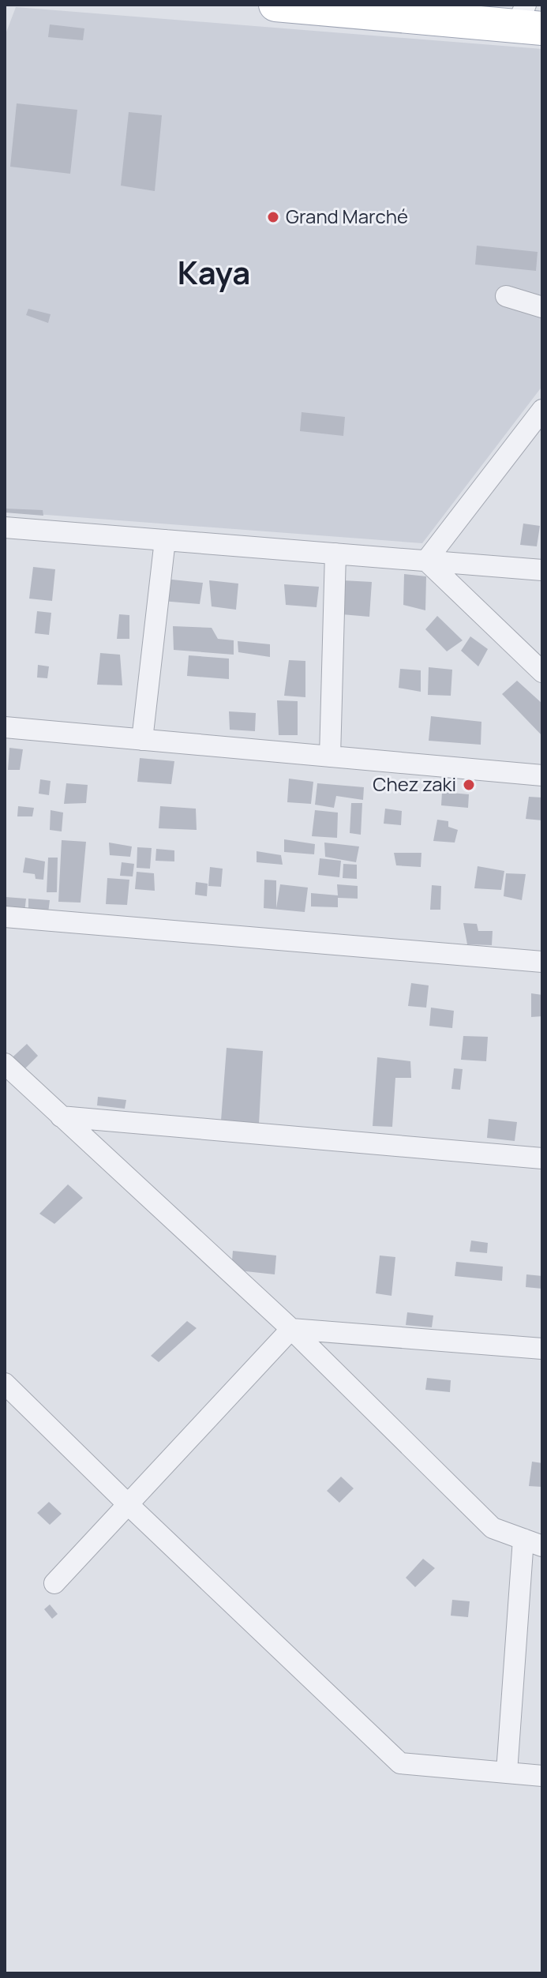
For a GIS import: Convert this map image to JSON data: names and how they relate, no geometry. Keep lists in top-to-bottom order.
{
  "districts": ["Kaya"],
  "places": ["Grand Marché", "Chez zaki"]
}
